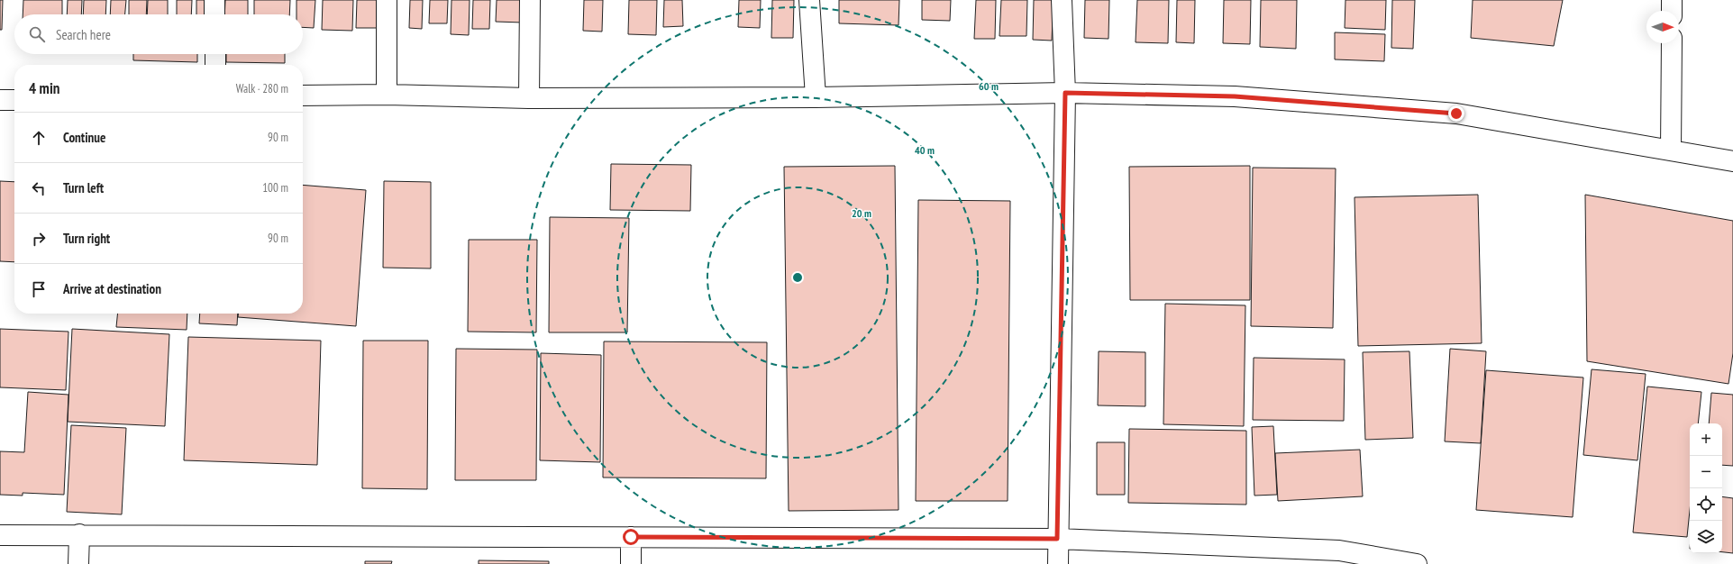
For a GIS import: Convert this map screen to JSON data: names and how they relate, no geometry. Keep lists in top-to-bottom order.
{
  "north": "right",
  "page": {
    "search": "Search here",
    "heading": ["4 min", "Walk · 280 m"],
    "list": [
      ["Continue", "90 m"],
      ["Turn left", "100 m"],
      ["Turn right", "90 m"],
      "Arrive at destination"
    ],
    "map_buttons": ["+", "−"]
  },
  "rings": ["60 m", "40 m", "20 m"]
}
